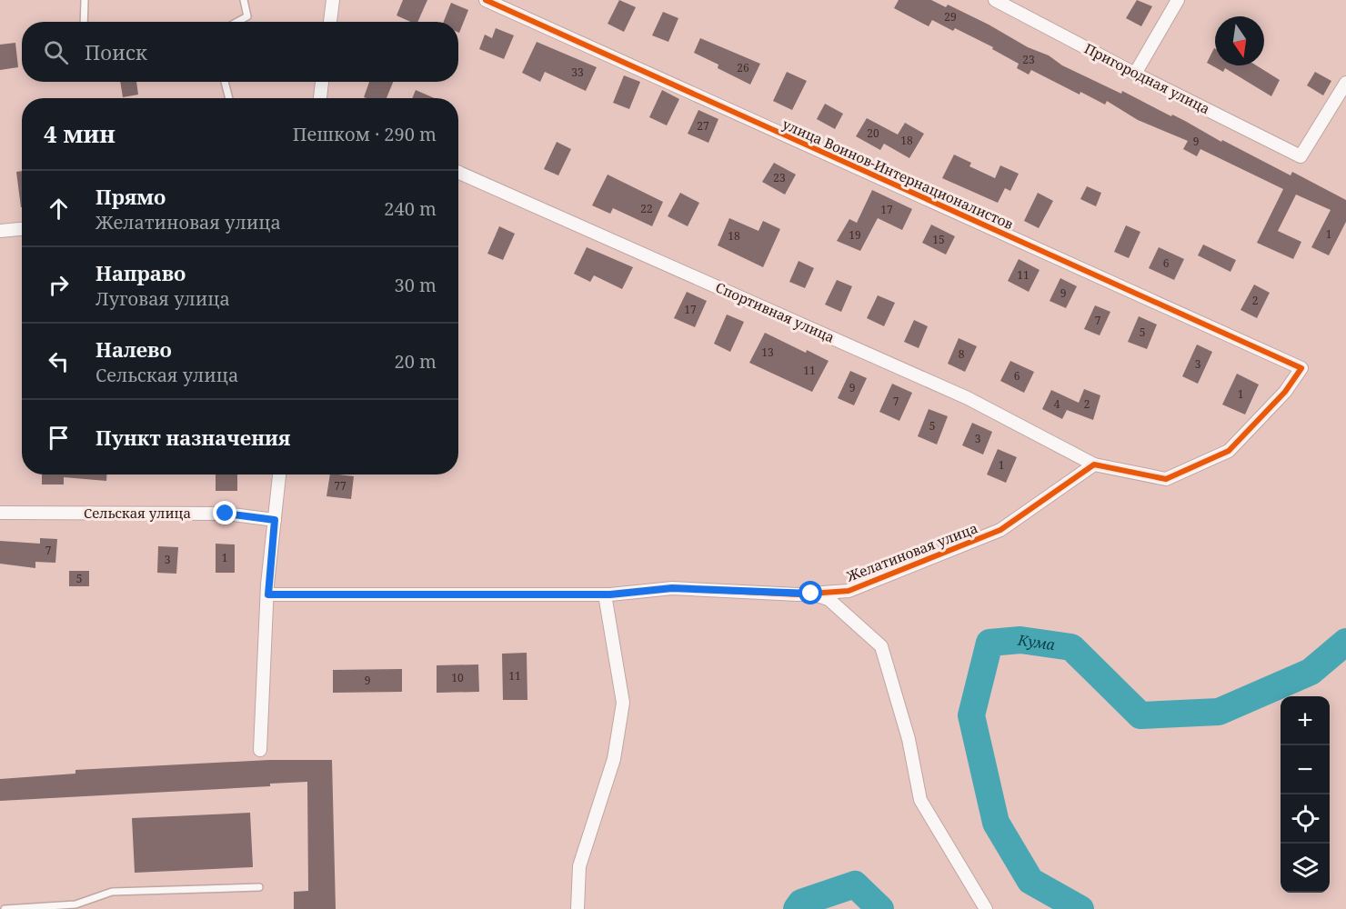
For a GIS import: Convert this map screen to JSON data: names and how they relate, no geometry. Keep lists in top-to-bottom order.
{
  "streets": {
    "street": [
      "Пригородная улица",
      "улица Воинов-Интернационалистов",
      "Спортивная улица",
      "Сельская улица",
      "Желатиновая улица"
    ]
  },
  "crossings": [
    ["улица Воинов-Интернационалистов", "Спортивная улица"],
    ["улица Воинов-Интернационалистов", "Желатиновая улица"],
    ["Спортивная улица", "Желатиновая улица"]
  ],
  "water": ["Кума"],
  "house_numbers": [
    "29",
    "23",
    "26",
    "33",
    "27",
    "20",
    "18",
    "9",
    "23",
    "22",
    "17",
    "1",
    "19",
    "18",
    "15",
    "6",
    "11",
    "9",
    "2",
    "17",
    "7",
    "5",
    "13",
    "8",
    "3",
    "11",
    "6",
    "9",
    "1",
    "7",
    "4",
    "2",
    "5",
    "3",
    "1",
    "77",
    "7",
    "1",
    "3",
    "5",
    "11",
    "10",
    "9"
  ],
  "north": "bottom",
  "page": {
    "search": "Поиск",
    "heading": ["4 мин", "Пешком · 290 m"],
    "list": [
      ["Прямо", "Желатиновая улица", "240 m"],
      ["Направо", "Луговая улица", "30 m"],
      ["Налево", "Сельская улица", "20 m"],
      "Пункт назначения"
    ],
    "map_buttons": ["+", "−"]
  }
}
